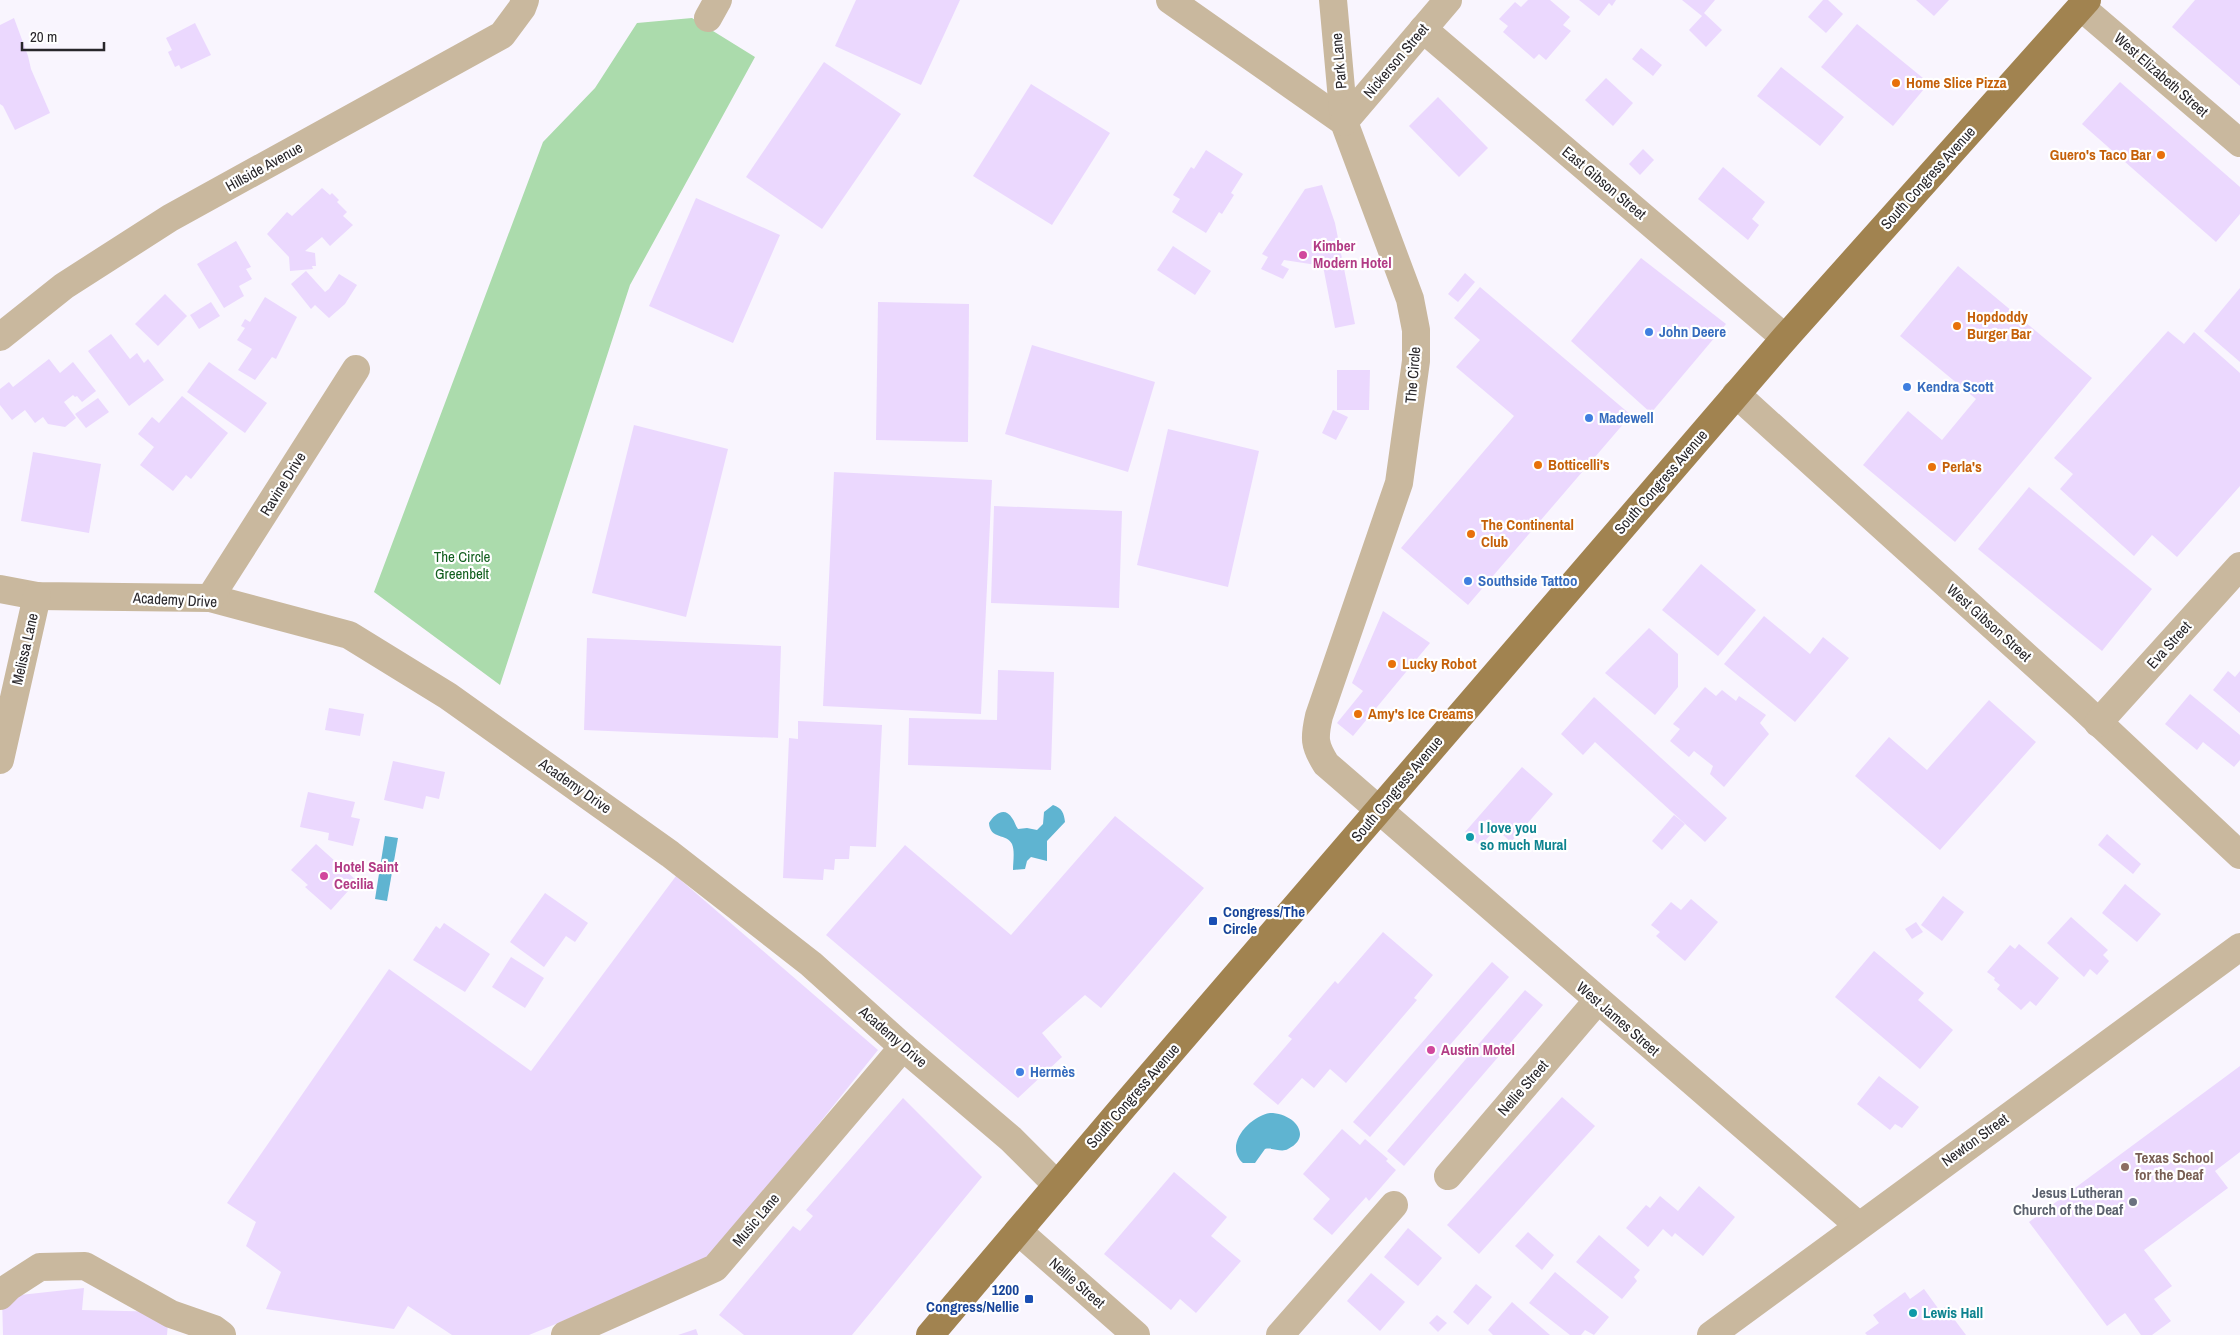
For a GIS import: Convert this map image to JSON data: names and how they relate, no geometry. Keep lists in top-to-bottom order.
{
  "streets": {
    "main road": ["South Congress Avenue"],
    "street": [
      "Park Lane",
      "Nickerson Street",
      "West Elizabeth Street",
      "Hillside Avenue",
      "East Gibson Street",
      "The Circle",
      "Ravine Drive",
      "Academy Drive",
      "West Gibson Street",
      "Eva Street",
      "Melissa Lane",
      "West James Street",
      "Nellie Street",
      "Newton Street",
      "Music Lane"
    ]
  },
  "crossings": [
    ["Park Lane", "Nickerson Street"],
    ["Park Lane", "The Circle"],
    ["Nickerson Street", "East Gibson Street"],
    ["Nickerson Street", "The Circle"],
    ["West Elizabeth Street", "South Congress Avenue"],
    ["South Congress Avenue", "East Gibson Street"],
    ["South Congress Avenue", "The Circle"],
    ["South Congress Avenue", "Academy Drive"],
    ["South Congress Avenue", "West Gibson Street"],
    ["South Congress Avenue", "West James Street"],
    ["South Congress Avenue", "Nellie Street"],
    ["The Circle", "West James Street"],
    ["Ravine Drive", "Academy Drive"],
    ["Academy Drive", "Melissa Lane"],
    ["Academy Drive", "Music Lane"],
    ["West Gibson Street", "Eva Street"],
    ["West James Street", "Nellie Street"],
    ["West James Street", "Newton Street"]
  ],
  "parks": ["The Circle Greenbelt"],
  "places": {
    "other": [
      "Home Slice Pizza",
      "Guero's Taco Bar",
      "Kimber Modern Hotel",
      "Hopdoddy Burger Bar",
      "John Deere",
      "Kendra Scott",
      "Madewell",
      "Botticelli's",
      "Perla's",
      "The Continental Club",
      "Southside Tattoo",
      "Lucky Robot",
      "Amy's Ice Creams",
      "I love you so much Mural",
      "Hotel Saint Cecilia",
      "Austin Motel",
      "Hermès",
      "Texas School for the Deaf",
      "Jesus Lutheran Church of the Deaf",
      "Lewis Hall"
    ],
    "transit": ["Congress/The Circle", "1200 Congress/Nellie"]
  },
  "scale_bar": "20 m"
}
